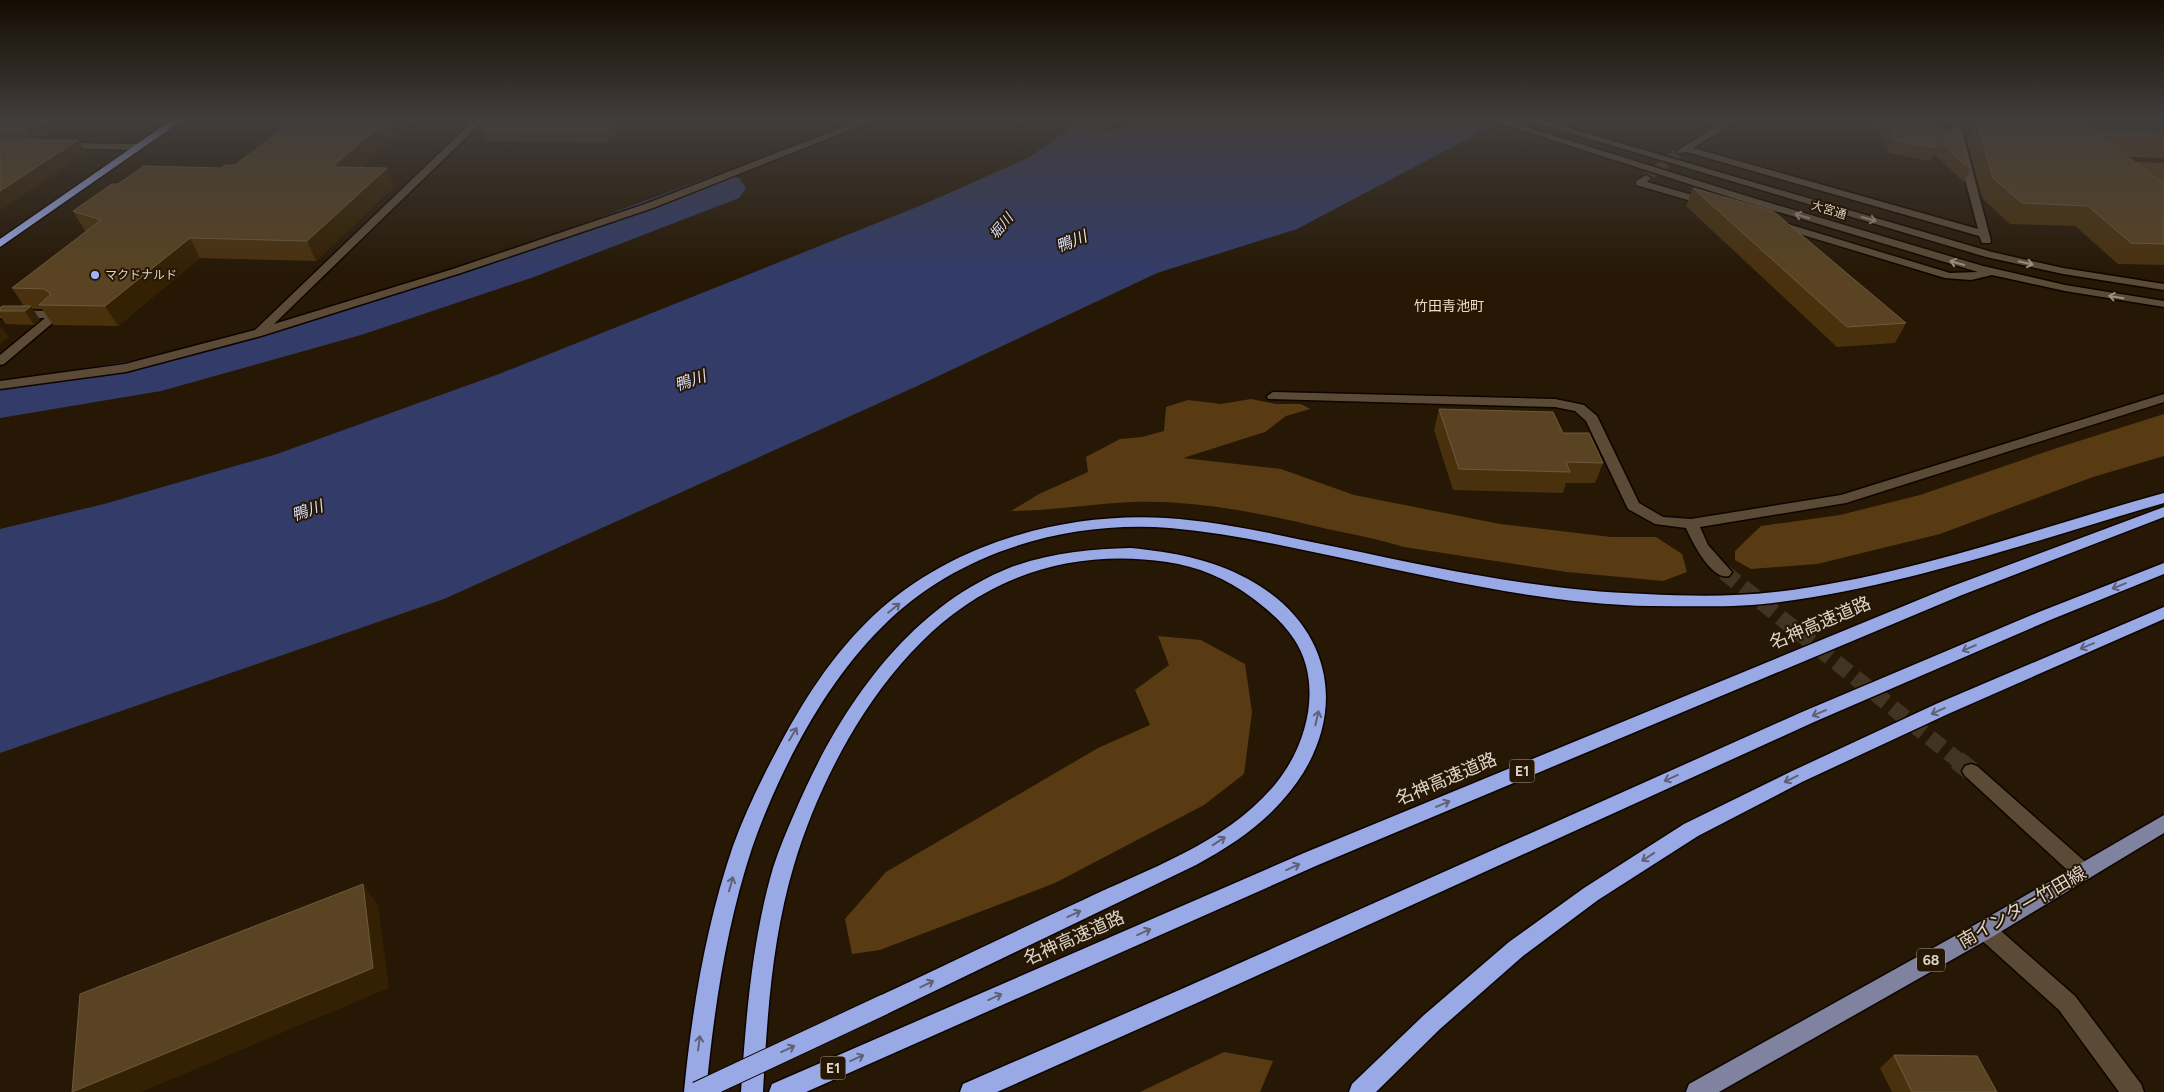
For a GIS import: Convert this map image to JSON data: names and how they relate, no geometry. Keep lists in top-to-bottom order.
{
  "streets": {
    "highway": ["名神高速道路", "E1"],
    "main road": ["南インター竹田線", "68"],
    "street": ["大宮通"]
  },
  "districts": ["竹田青池町"],
  "water": ["堀川", "鴨川"],
  "places": ["マクドナルド"]
}
